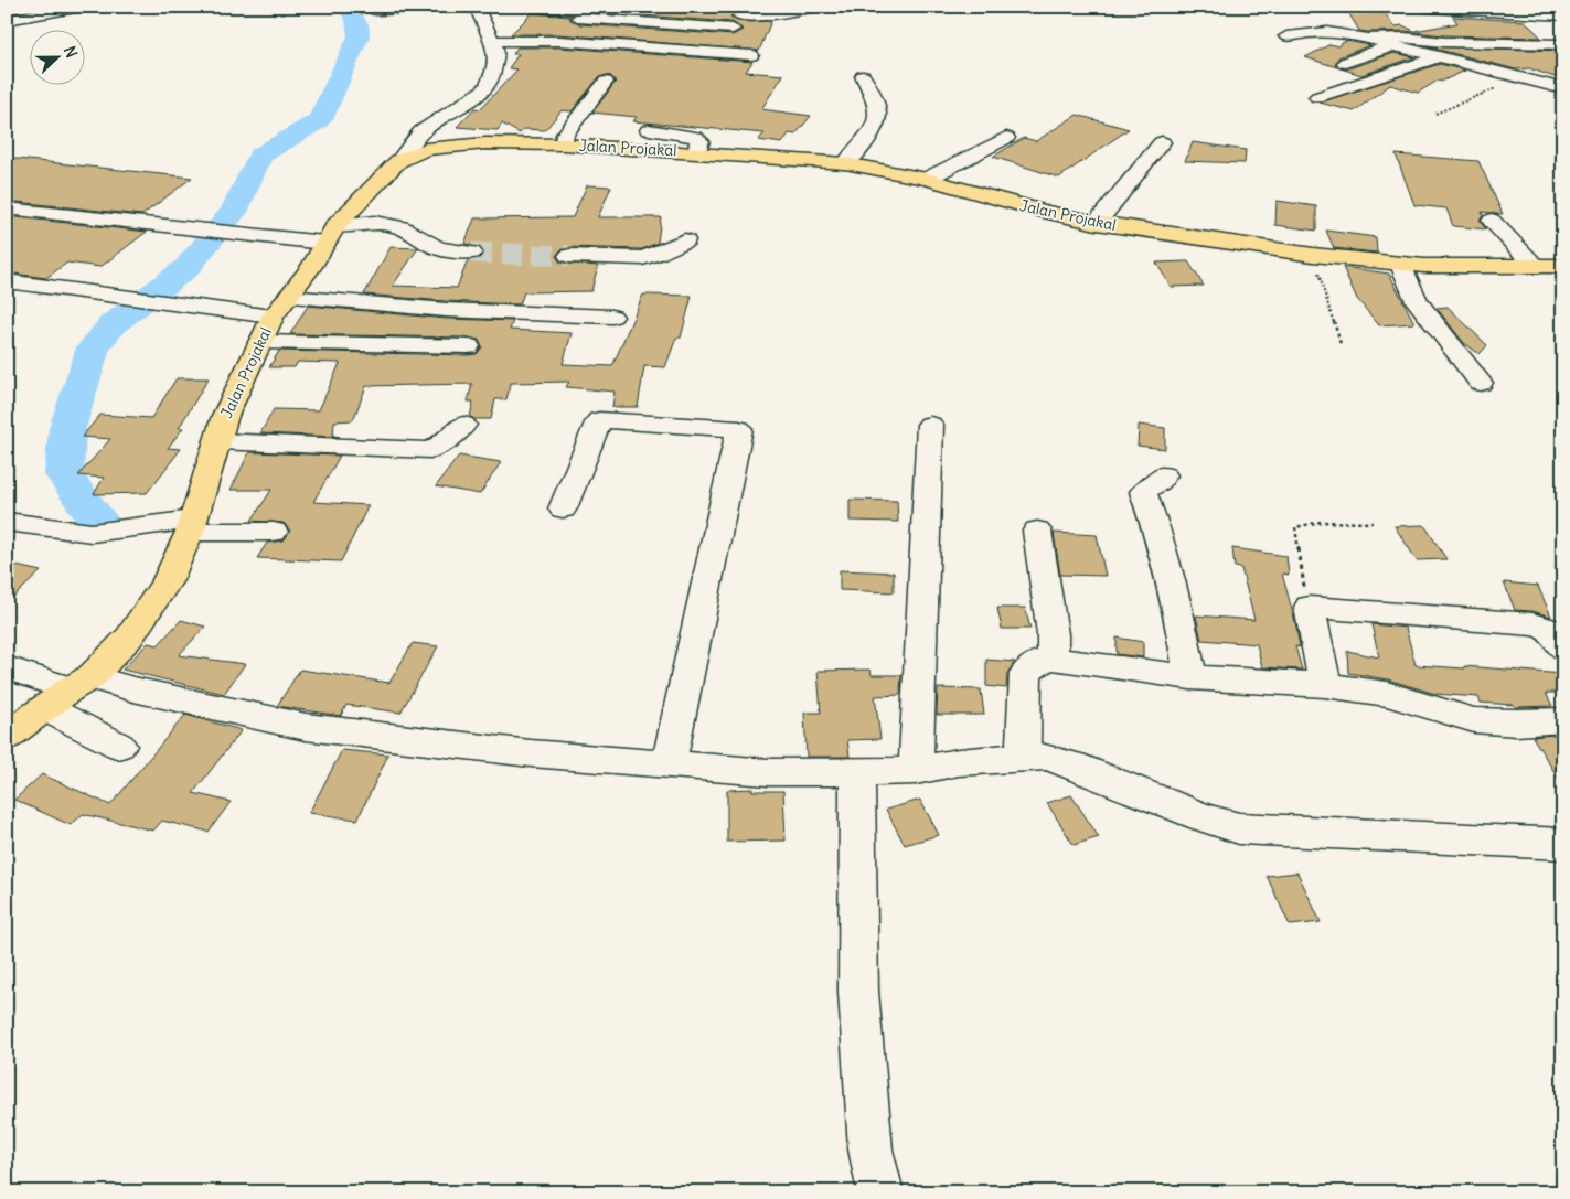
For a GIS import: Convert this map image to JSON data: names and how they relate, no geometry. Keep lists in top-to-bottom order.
{
  "streets": {
    "main road": ["Jalan Projakal"]
  },
  "north": "right"
}
